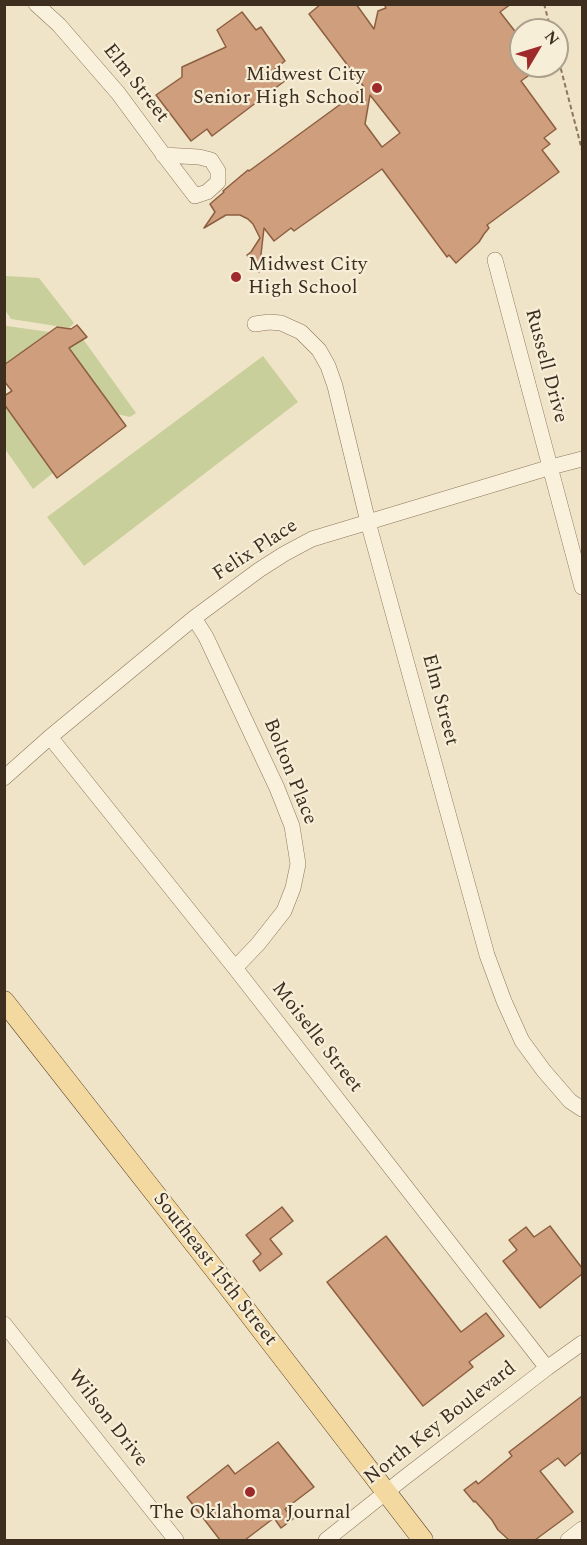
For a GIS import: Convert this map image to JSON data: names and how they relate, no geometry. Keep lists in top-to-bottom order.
{
  "streets": {
    "main road": ["Southeast 15th Street"],
    "street": [
      "Elm Street",
      "Russell Drive",
      "Felix Place",
      "Bolton Place",
      "Moiselle Street",
      "Wilson Drive",
      "North Key Boulevard"
    ]
  },
  "crossings": [
    ["Elm Street", "Felix Place"],
    ["Russell Drive", "Felix Place"],
    ["Felix Place", "Bolton Place"],
    ["Felix Place", "Moiselle Street"],
    ["Bolton Place", "Moiselle Street"],
    ["Moiselle Street", "North Key Boulevard"],
    ["Southeast 15th Street", "North Key Boulevard"]
  ],
  "places": ["Midwest City Senior High School", "Midwest City High School", "The Oklahoma Journal"],
  "north": "top right"
}
